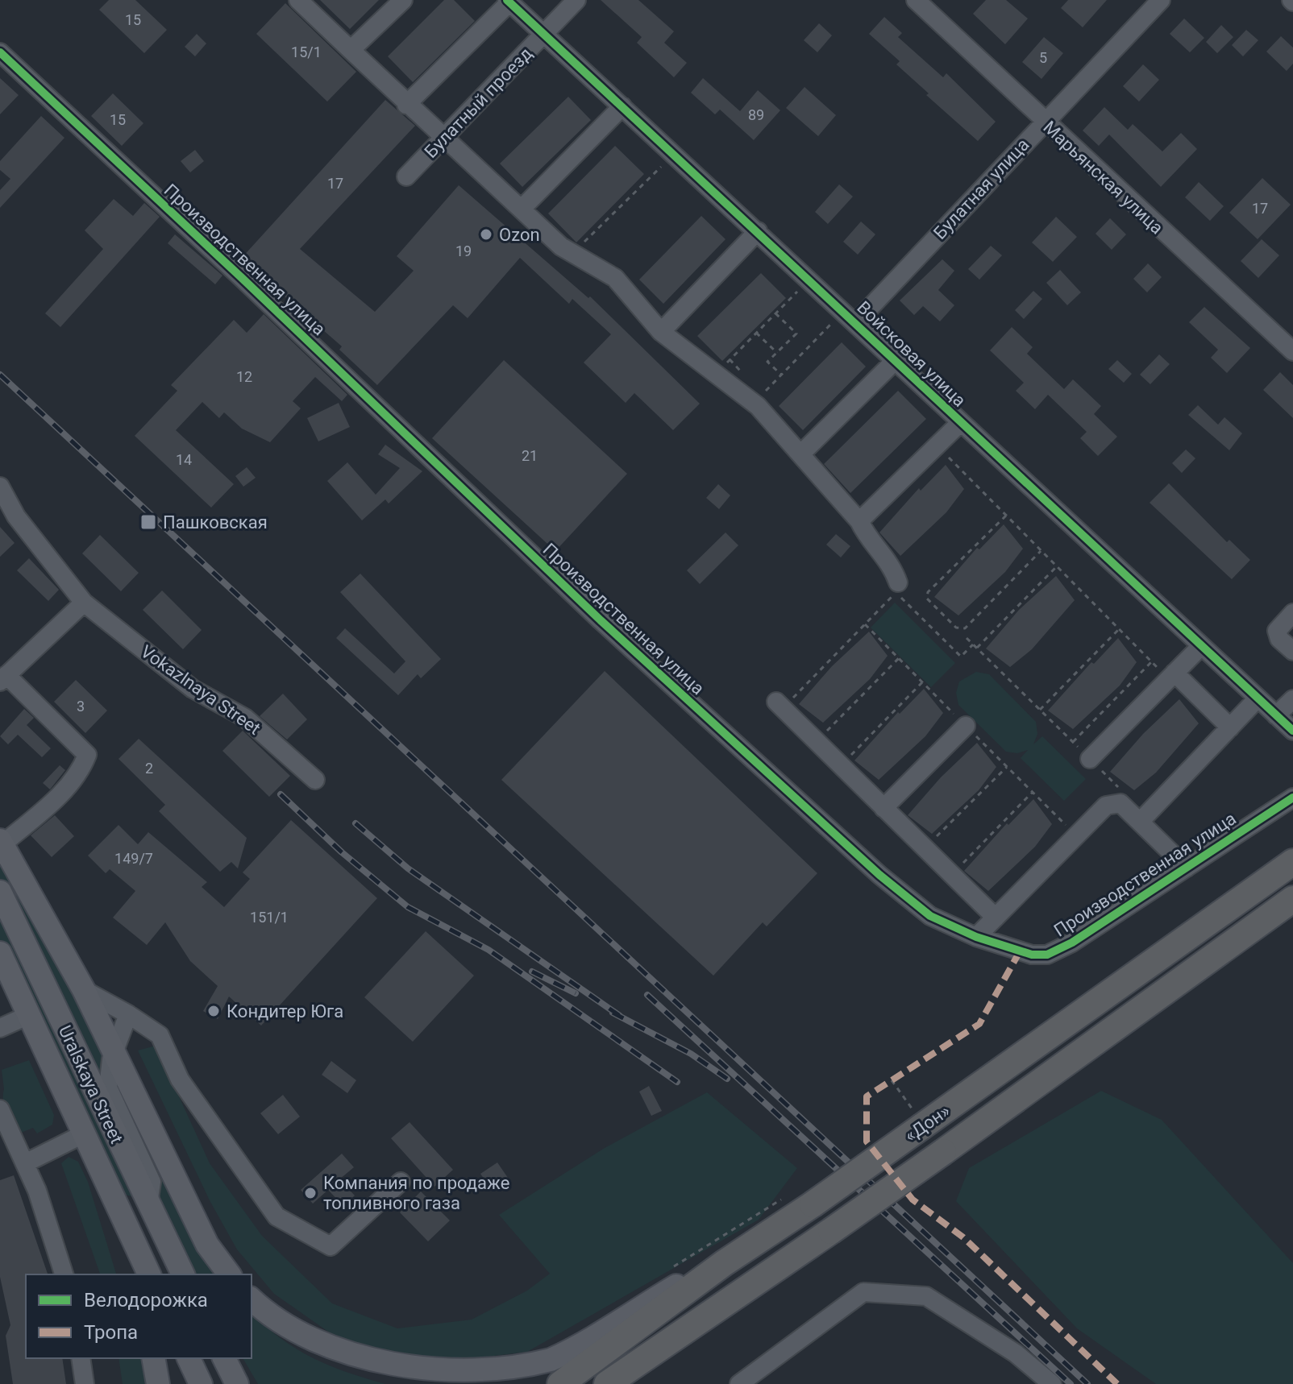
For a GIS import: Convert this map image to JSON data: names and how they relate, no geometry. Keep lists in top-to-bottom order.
{
  "streets": {
    "highway": ["«Дон»"],
    "main road": ["Uralskaya Street"],
    "street": [
      "Булатный проезд",
      "Марьянская улица",
      "Булатная улица",
      "Производственная улица",
      "Войсковая улица",
      "Vokazlnaya Street"
    ]
  },
  "crossings": [
    ["Булатный проезд", "Войсковая улица"],
    ["Марьянская улица", "Булатная улица"],
    ["Булатная улица", "Войсковая улица"]
  ],
  "places": {
    "other": ["Ozon", "Кондитер Юга", "Компания по продаже топливного газа"],
    "transit": ["Пашковская"]
  },
  "house_numbers": [
    "15",
    "15/1",
    "5",
    "89",
    "15",
    "17",
    "17",
    "19",
    "12",
    "21",
    "14",
    "3",
    "2",
    "149/7",
    "151/1"
  ],
  "legend": ["Велодорожка", "Тропа"]
}
